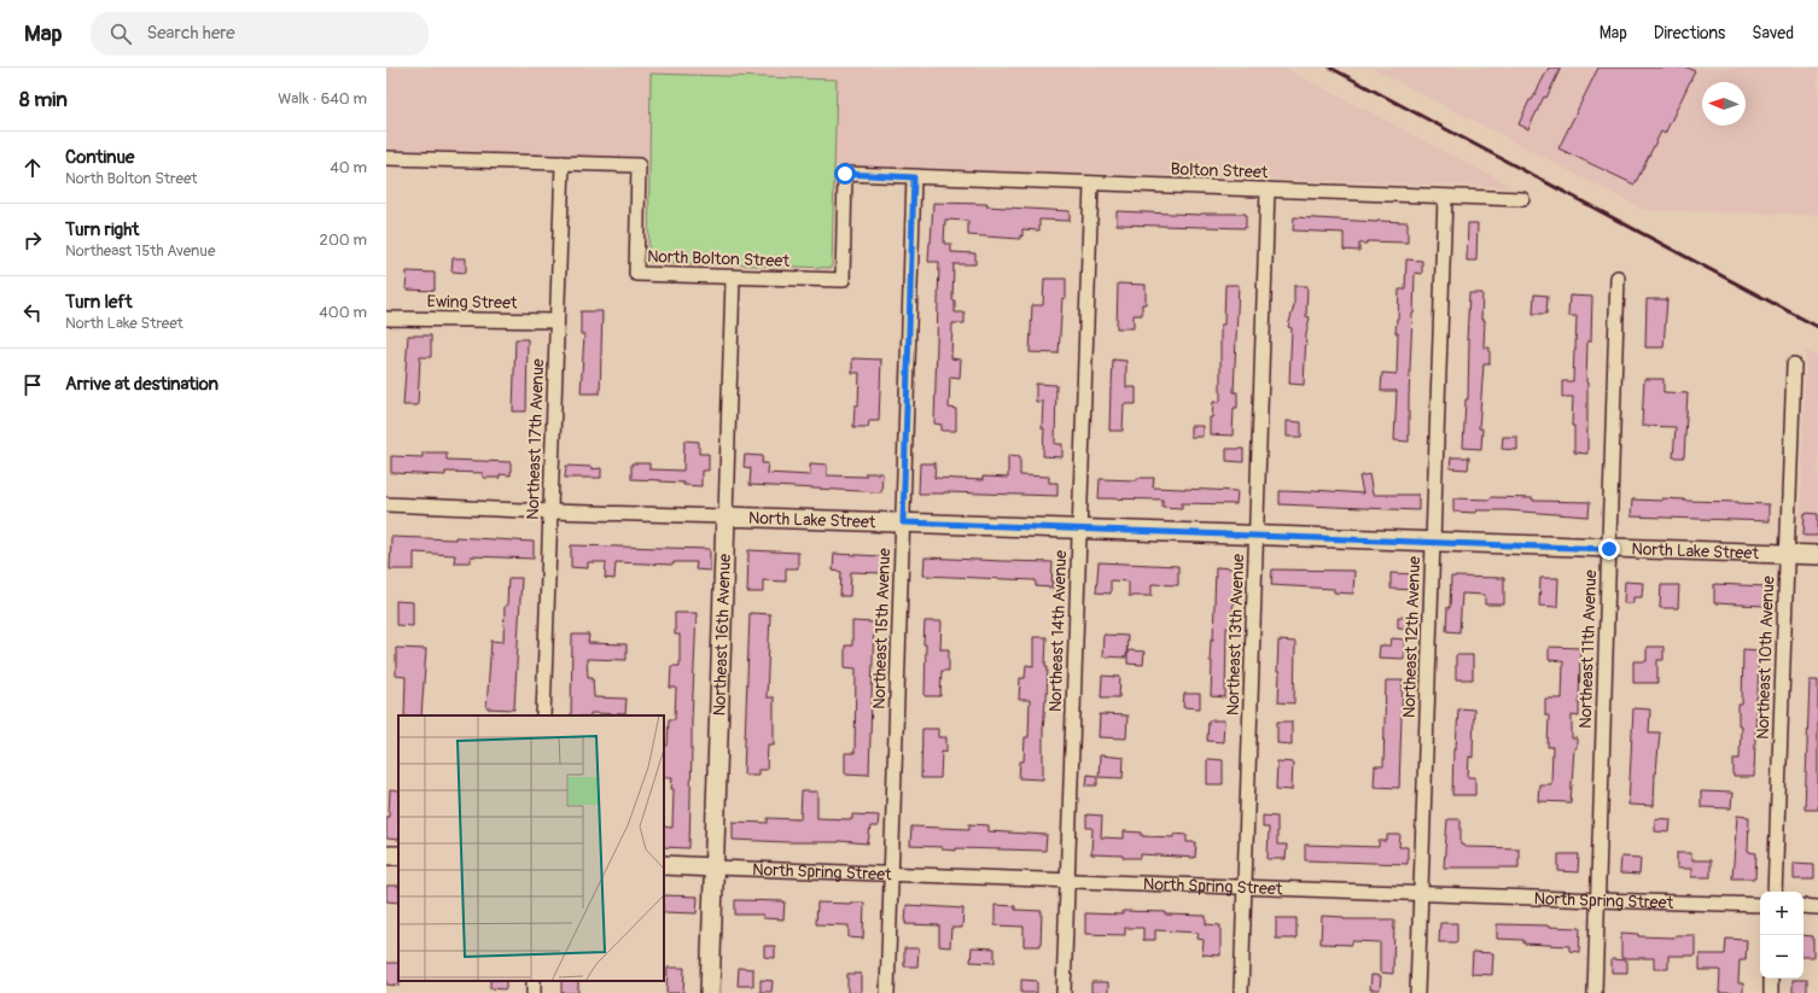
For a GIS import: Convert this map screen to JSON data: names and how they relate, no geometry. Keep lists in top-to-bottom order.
{
  "streets": {
    "street": [
      "Bolton Street",
      "North Bolton Street",
      "Ewing Street",
      "Northeast 17th Avenue",
      "North Lake Street",
      "Northeast 15th Avenue",
      "Northeast 14th Avenue",
      "Northeast 16th Avenue",
      "Northeast 13th Avenue",
      "Northeast 12th Avenue",
      "Northeast 11th Avenue",
      "Northeast 10th Avenue",
      "North Spring Street"
    ]
  },
  "crossings": [
    ["Bolton Street", "North Bolton Street"],
    ["Bolton Street", "Northeast 15th Avenue"],
    ["Bolton Street", "Northeast 14th Avenue"],
    ["Bolton Street", "Northeast 13th Avenue"],
    ["Bolton Street", "Northeast 12th Avenue"],
    ["North Bolton Street", "Northeast 17th Avenue"],
    ["North Bolton Street", "Northeast 15th Avenue"],
    ["North Bolton Street", "Northeast 16th Avenue"],
    ["Ewing Street", "Northeast 17th Avenue"],
    ["Northeast 17th Avenue", "North Lake Street"],
    ["North Lake Street", "Northeast 15th Avenue"],
    ["North Lake Street", "Northeast 14th Avenue"],
    ["North Lake Street", "Northeast 16th Avenue"],
    ["North Lake Street", "Northeast 13th Avenue"],
    ["North Lake Street", "Northeast 12th Avenue"],
    ["North Lake Street", "Northeast 11th Avenue"],
    ["North Lake Street", "Northeast 10th Avenue"],
    ["Northeast 15th Avenue", "North Spring Street"],
    ["Northeast 14th Avenue", "North Spring Street"],
    ["Northeast 16th Avenue", "North Spring Street"],
    ["Northeast 13th Avenue", "North Spring Street"],
    ["Northeast 12th Avenue", "North Spring Street"],
    ["Northeast 11th Avenue", "North Spring Street"]
  ],
  "north": "left",
  "page": {
    "header": "Map",
    "search": "Search here",
    "nav": ["Map", "Directions", "Saved"],
    "heading": ["8 min", "Walk · 640 m"],
    "list": [
      ["Continue", "North Bolton Street", "40 m"],
      ["Turn right", "Northeast 15th Avenue", "200 m"],
      ["Turn left", "North Lake Street", "400 m"],
      "Arrive at destination"
    ],
    "map_buttons": ["+", "−"]
  }
}
